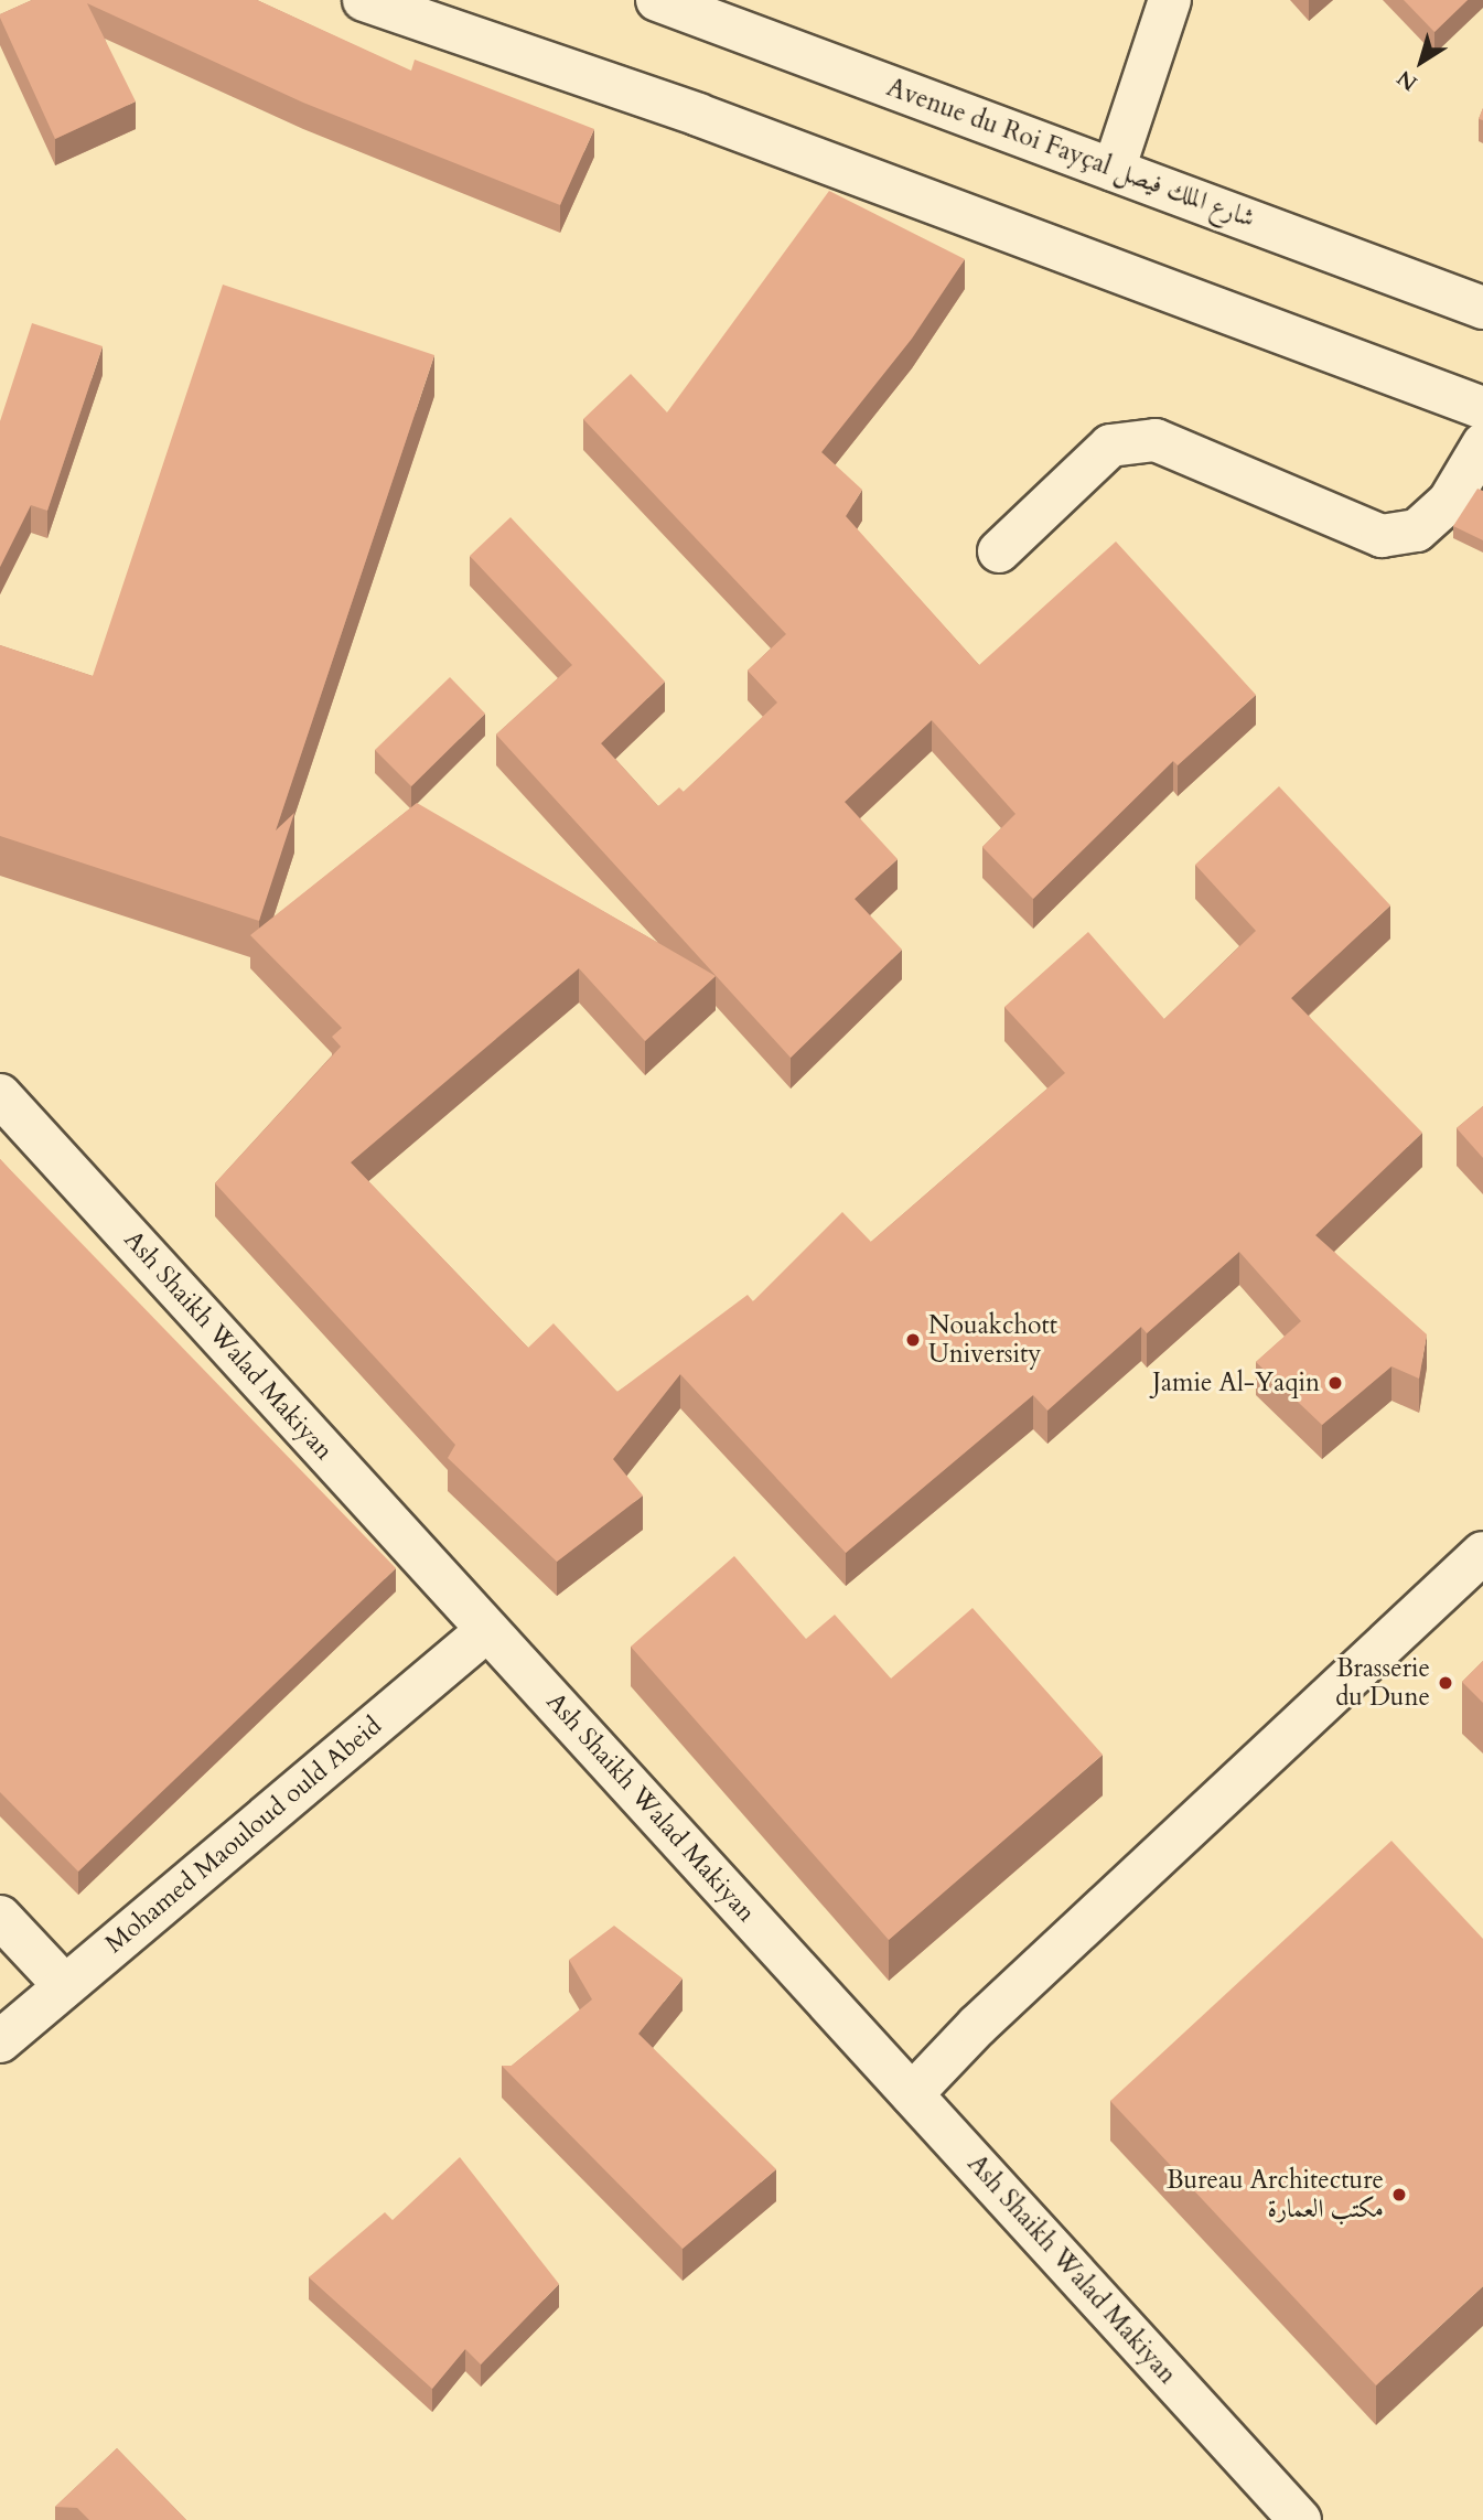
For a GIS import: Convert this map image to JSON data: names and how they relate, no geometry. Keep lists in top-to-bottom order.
{
  "streets": {
    "street": ["Avenue du Roi Fayçal شارع الملك فيصل", "Ash Shaikh Walad Makiyan", "Mohamed Maouloud ould Abeid"]
  },
  "crossings": [
    ["Ash Shaikh Walad Makiyan", "Mohamed Maouloud ould Abeid"]
  ],
  "places": [
    "Nouakchott University",
    "Jamie Al-Yaqin",
    "Brasserie du Dune",
    "Bureau Architecture مكتب العمارة"
  ],
  "north": "bottom left"
}
